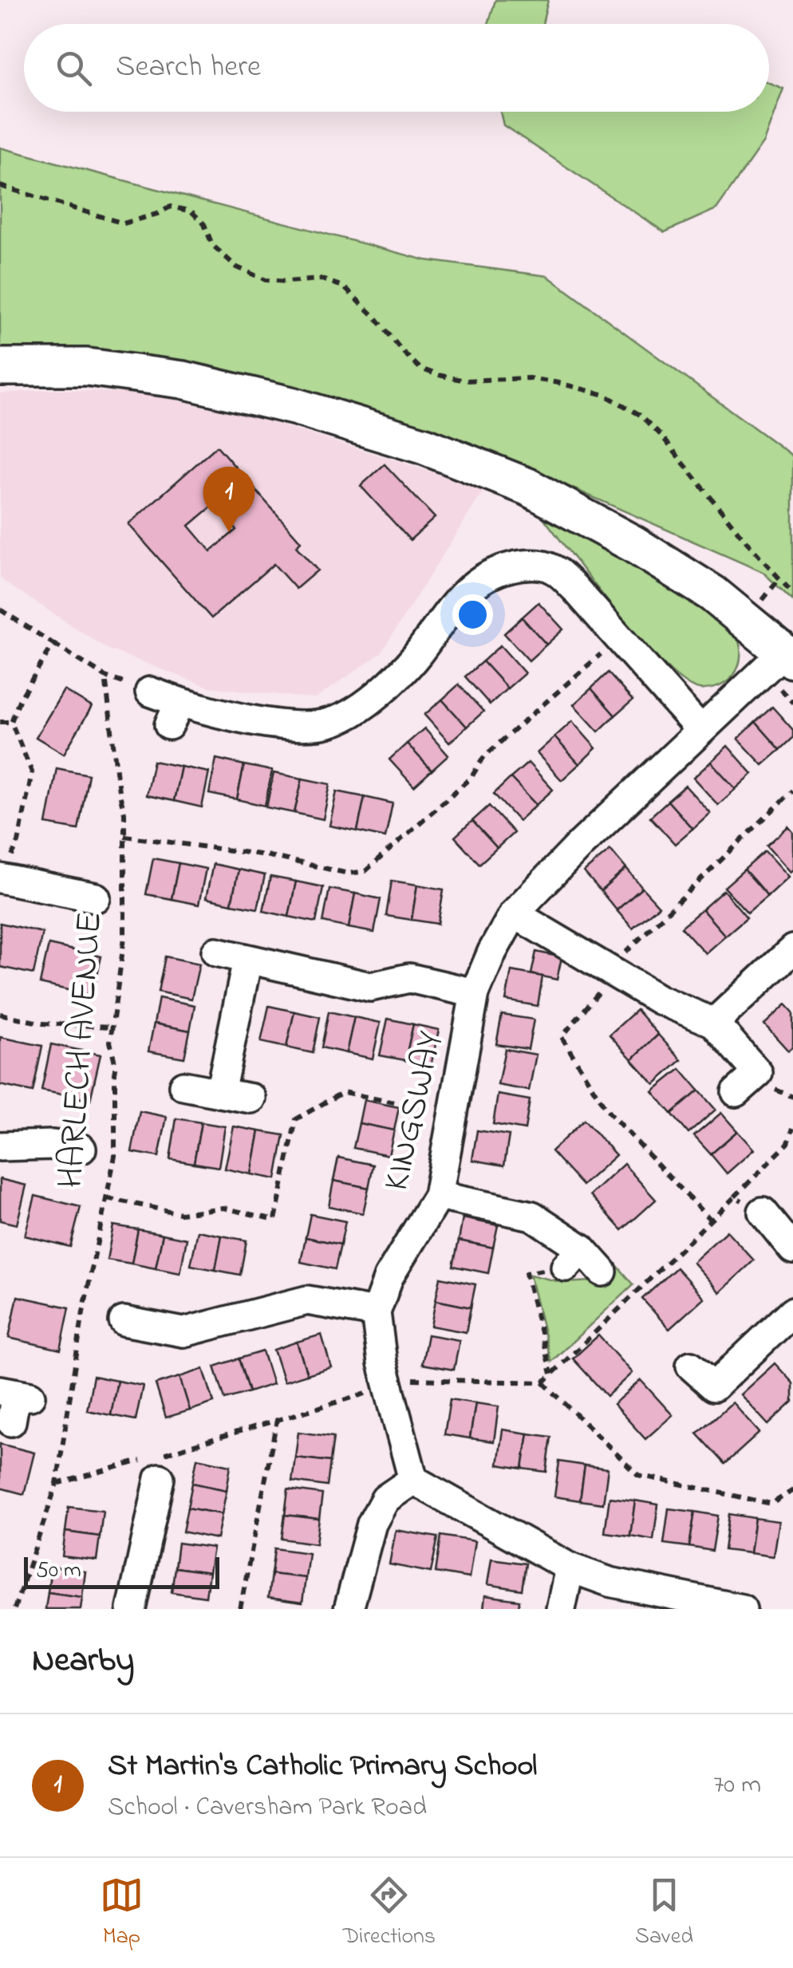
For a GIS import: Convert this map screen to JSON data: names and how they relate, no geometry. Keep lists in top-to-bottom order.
{
  "streets": {
    "street": ["KINGSWAY"],
    "path": ["HARLECH AVENUE"]
  },
  "scale_bar": "50 m",
  "page": {
    "search": "Search here",
    "pins": "1",
    "scale": "50 m",
    "heading": "Nearby",
    "list": [
      {
        "mark": "1",
        "name": "St Martin's Catholic Primary School",
        "note": "School · Caversham Park Road",
        "value": "70 m"
      }
    ],
    "nav": ["Map", "Directions", "Saved"]
  }
}
